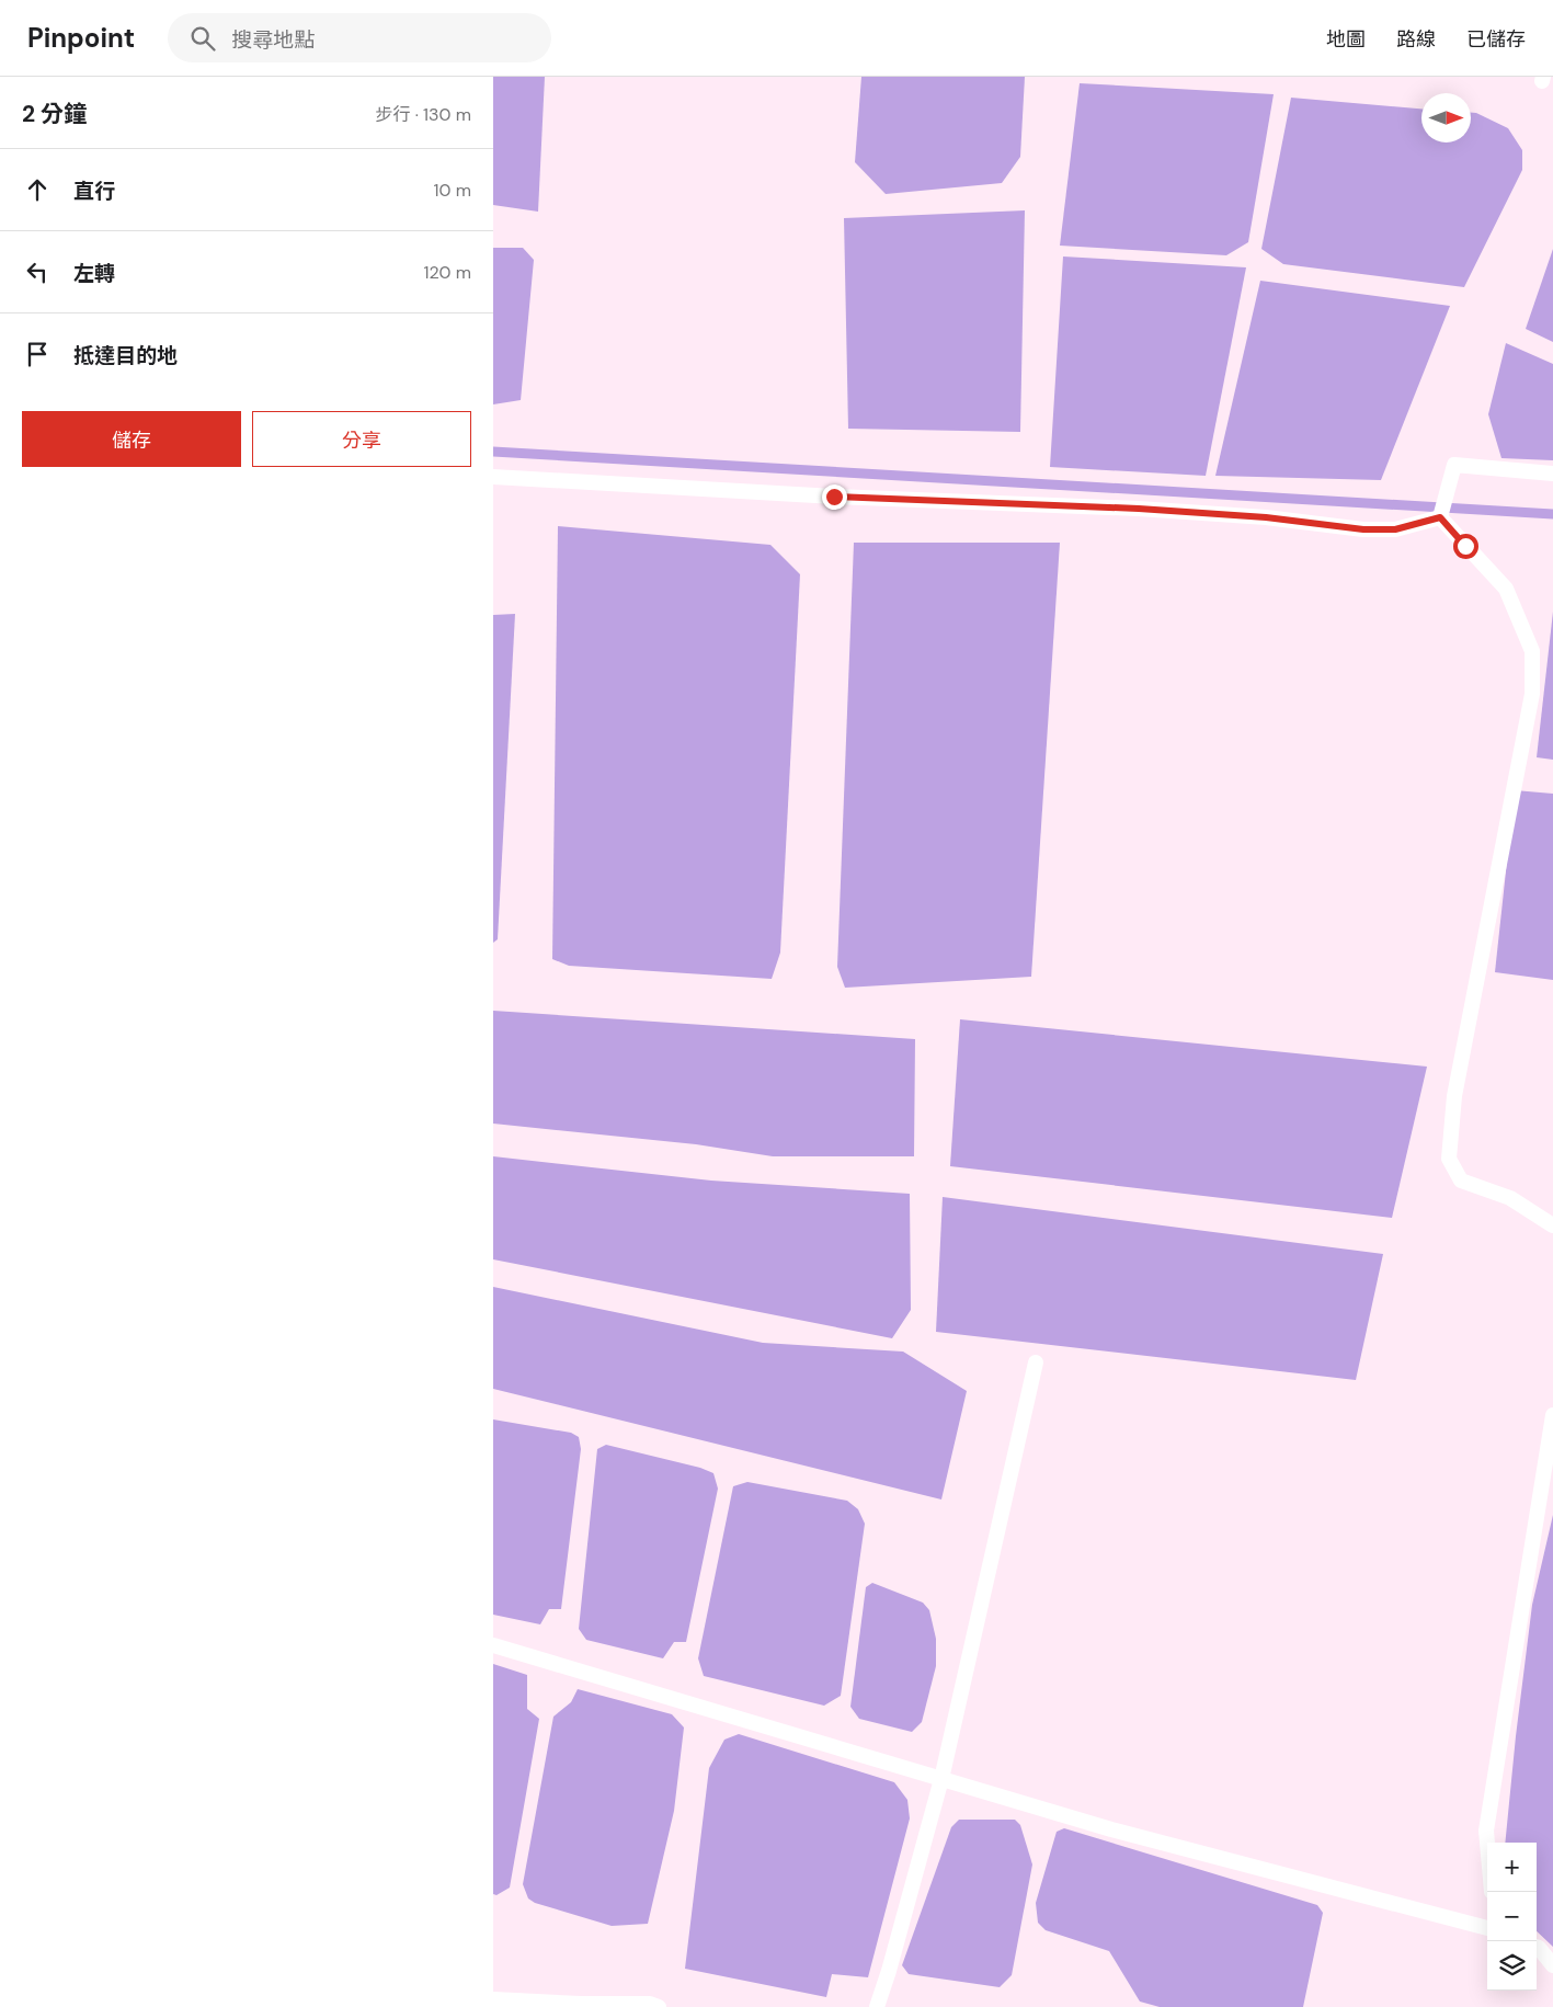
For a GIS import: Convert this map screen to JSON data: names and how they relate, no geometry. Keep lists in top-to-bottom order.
{
  "north": "right",
  "page": {
    "header": "Pinpoint",
    "search": "搜尋地點",
    "nav": ["地圖", "路線", "已儲存"],
    "heading": ["2 分鐘", "步行 · 130 m"],
    "list": [
      ["直行", "10 m"],
      ["左轉", "120 m"],
      "抵達目的地"
    ],
    "buttons": ["儲存", "分享"],
    "map_buttons": ["+", "−"]
  }
}
